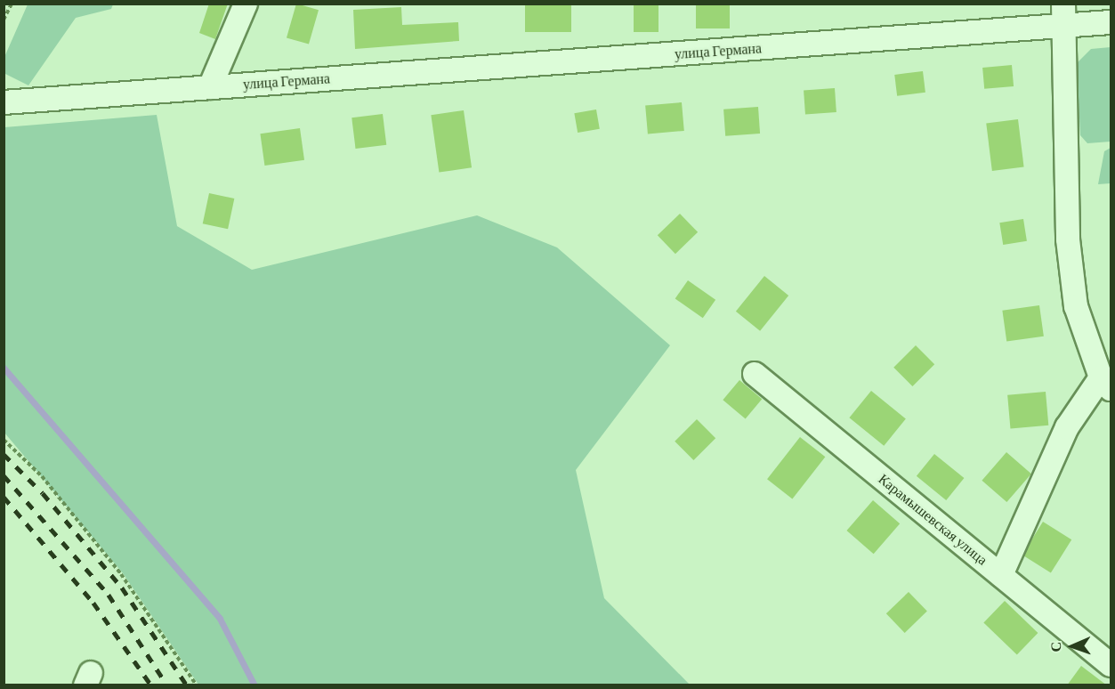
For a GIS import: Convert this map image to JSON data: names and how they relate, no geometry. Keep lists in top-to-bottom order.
{
  "streets": {
    "street": ["улица Германа", "Карамышевская улица"]
  },
  "north": "left"
}
